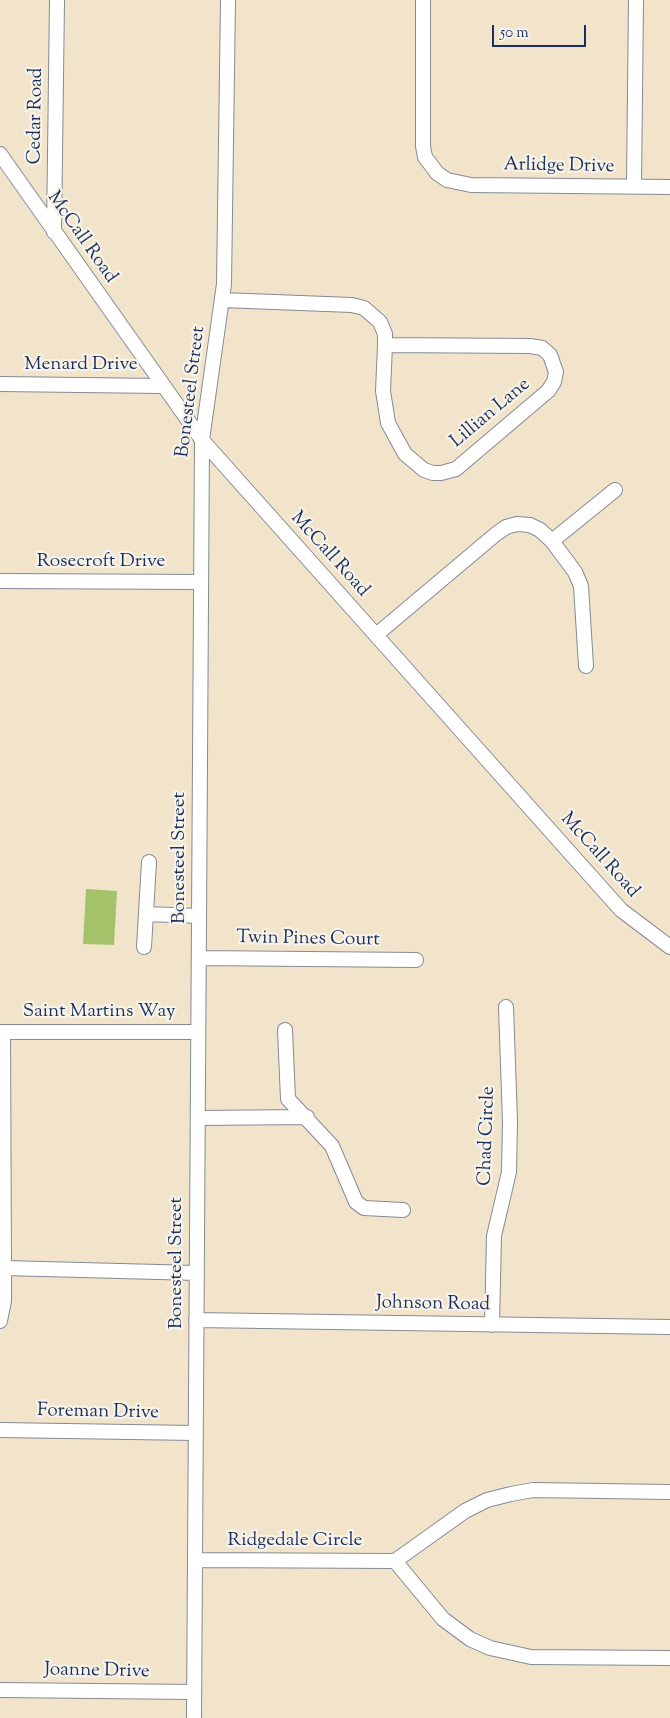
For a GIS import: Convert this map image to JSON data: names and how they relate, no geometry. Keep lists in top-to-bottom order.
{
  "streets": {
    "street": [
      "Cedar Road",
      "Arlidge Drive",
      "McCall Road",
      "Menard Drive",
      "Bonesteel Street",
      "Lillian Lane",
      "Rosecroft Drive",
      "Twin Pines Court",
      "Saint Martins Way",
      "Chad Circle",
      "Johnson Road",
      "Foreman Drive",
      "Ridgedale Circle",
      "Joanne Drive"
    ]
  },
  "crossings": [
    ["Cedar Road", "McCall Road"],
    ["McCall Road", "Menard Drive"],
    ["McCall Road", "Bonesteel Street"],
    ["Bonesteel Street", "Lillian Lane"],
    ["Bonesteel Street", "Rosecroft Drive"],
    ["Bonesteel Street", "Twin Pines Court"],
    ["Bonesteel Street", "Saint Martins Way"],
    ["Bonesteel Street", "Johnson Road"],
    ["Bonesteel Street", "Foreman Drive"],
    ["Bonesteel Street", "Ridgedale Circle"],
    ["Bonesteel Street", "Joanne Drive"],
    ["Chad Circle", "Johnson Road"]
  ],
  "scale_bar": "50 m"
}
